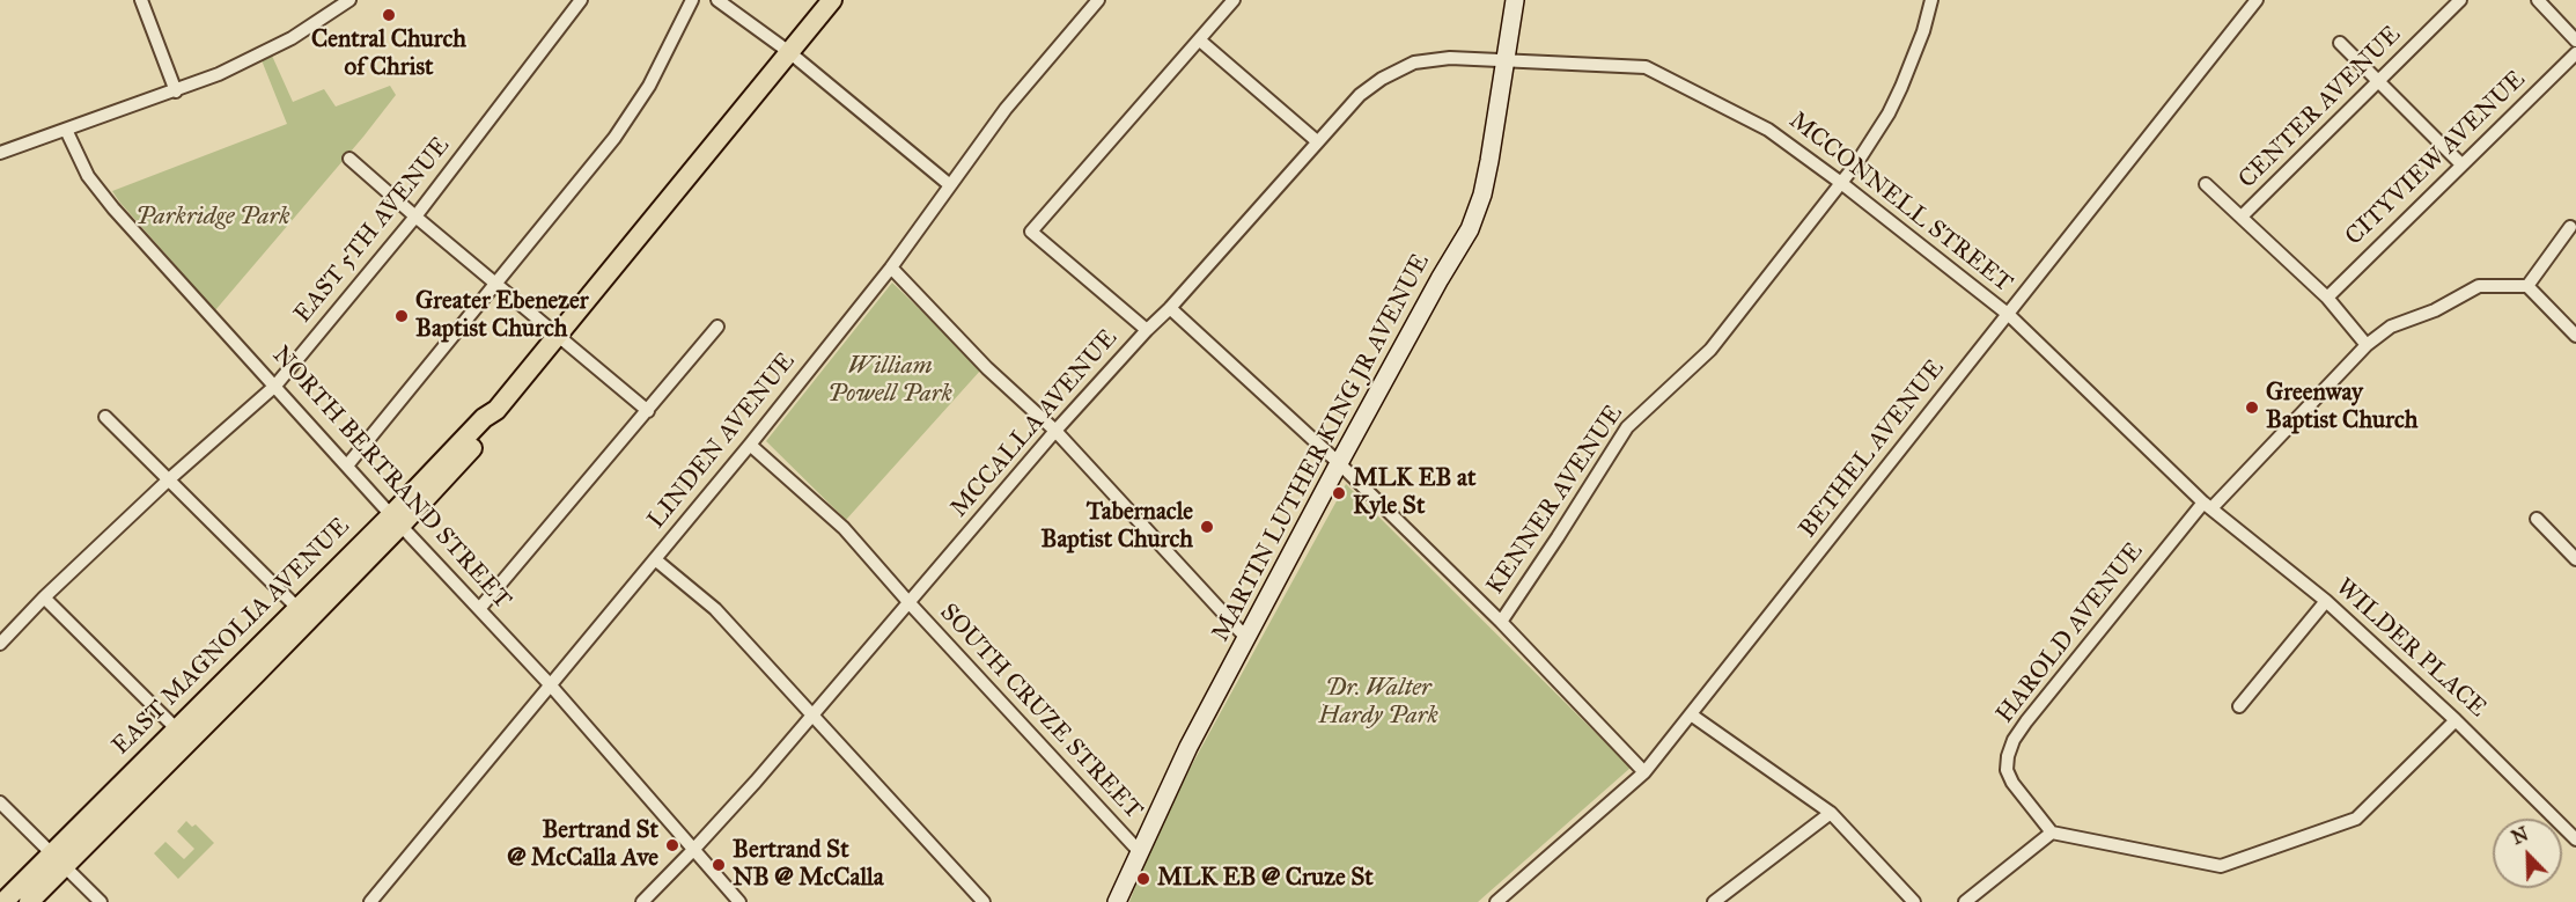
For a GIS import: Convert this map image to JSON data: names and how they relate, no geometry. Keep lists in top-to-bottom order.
{
  "streets": {
    "main road": ["MARTIN LUTHER KING JR AVENUE", "EAST MAGNOLIA AVENUE"],
    "street": [
      "CENTER AVENUE",
      "CITYVIEW AVENUE",
      "MCCONNELL STREET",
      "EAST 5TH AVENUE",
      "MCCALLA AVENUE",
      "LINDEN AVENUE",
      "BETHEL AVENUE",
      "NORTH BERTRAND STREET",
      "KENNER AVENUE",
      "HAROLD AVENUE",
      "WILDER PLACE",
      "SOUTH CRUZE STREET"
    ]
  },
  "crossings": [
    ["MCCONNELL STREET", "MCCALLA AVENUE"],
    ["MCCONNELL STREET", "MARTIN LUTHER KING JR AVENUE"],
    ["MCCONNELL STREET", "BETHEL AVENUE"],
    ["MCCONNELL STREET", "KENNER AVENUE"],
    ["MCCONNELL STREET", "HAROLD AVENUE"],
    ["MCCONNELL STREET", "WILDER PLACE"],
    ["EAST 5TH AVENUE", "NORTH BERTRAND STREET"],
    ["MCCALLA AVENUE", "MARTIN LUTHER KING JR AVENUE"],
    ["MCCALLA AVENUE", "NORTH BERTRAND STREET"],
    ["MCCALLA AVENUE", "SOUTH CRUZE STREET"],
    ["LINDEN AVENUE", "NORTH BERTRAND STREET"],
    ["LINDEN AVENUE", "SOUTH CRUZE STREET"],
    ["MARTIN LUTHER KING JR AVENUE", "SOUTH CRUZE STREET"],
    ["NORTH BERTRAND STREET", "EAST MAGNOLIA AVENUE"],
    ["HAROLD AVENUE", "WILDER PLACE"]
  ],
  "parks": ["Parkridge Park", "William Powell Park", "Dr. Walter Hardy Park"],
  "places": [
    "Central Church of Christ",
    "Greater Ebenezer Baptist Church",
    "Greenway Baptist Church",
    "MLK EB at Kyle St",
    "Tabernacle Baptist Church",
    "Bertrand St @ McCalla Ave",
    "Bertrand St NB @ McCalla",
    "MLK EB @ Cruze St"
  ],
  "north": "top left"
}
